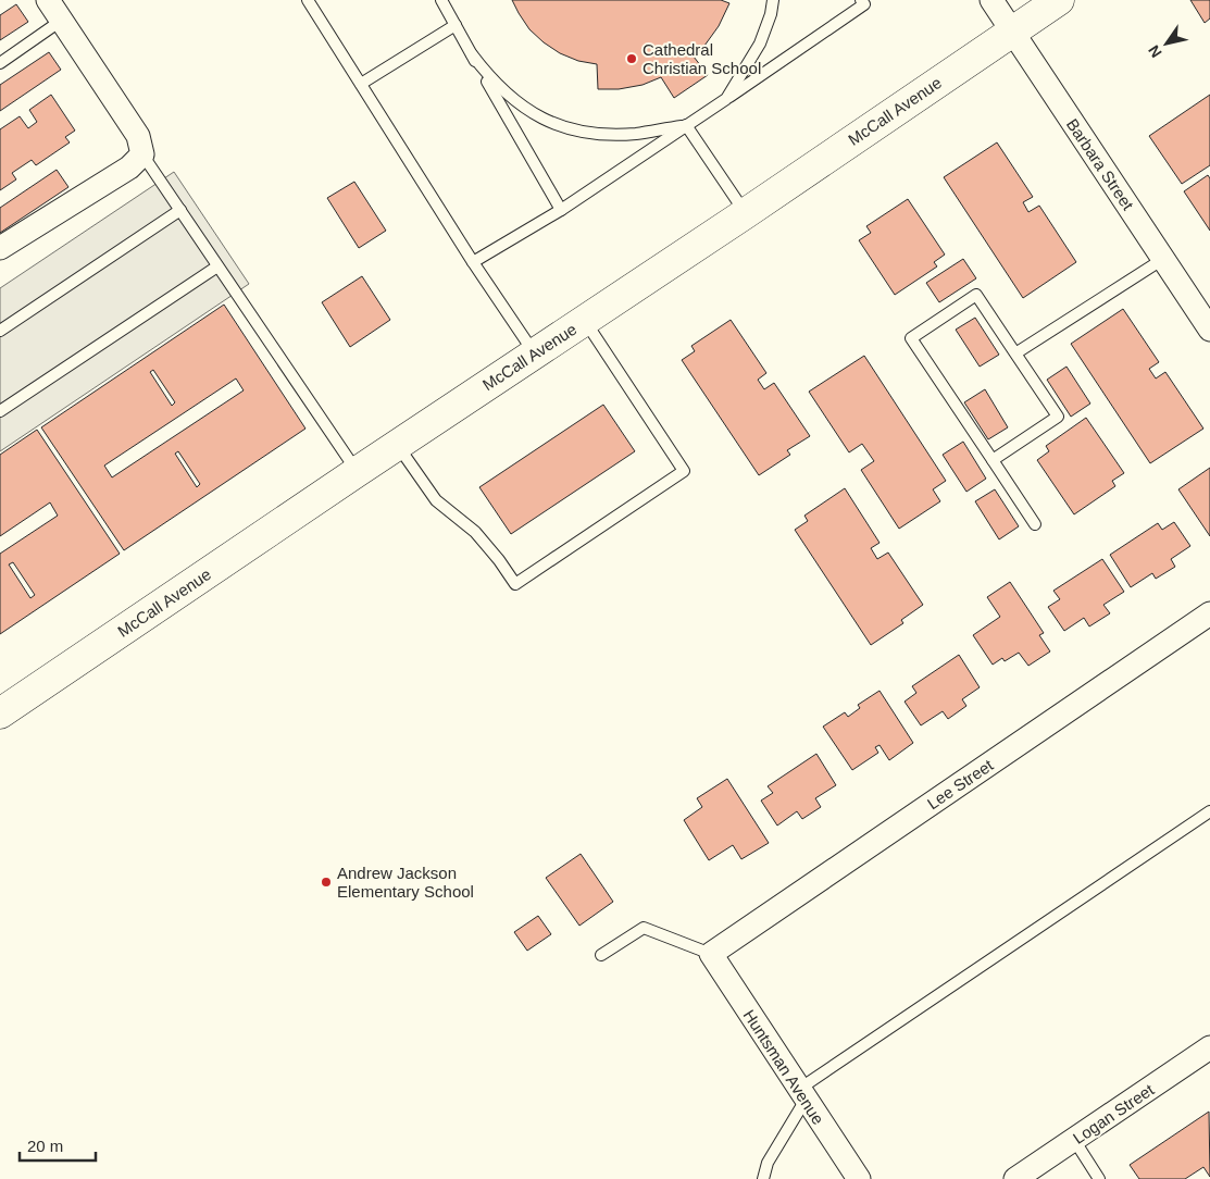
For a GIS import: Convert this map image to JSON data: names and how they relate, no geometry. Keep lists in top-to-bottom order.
{
  "streets": {
    "main road": ["McCall Avenue"],
    "street": [
      "Barbara Street",
      "Lee Street",
      "Huntsman Avenue",
      "Logan Street"
    ]
  },
  "crossings": [
    ["McCall Avenue", "Barbara Street"],
    ["Lee Street", "Huntsman Avenue"]
  ],
  "places": ["Cathedral Christian School", "Andrew Jackson Elementary School"],
  "scale_bar": "20 m",
  "north": "bottom left"
}
